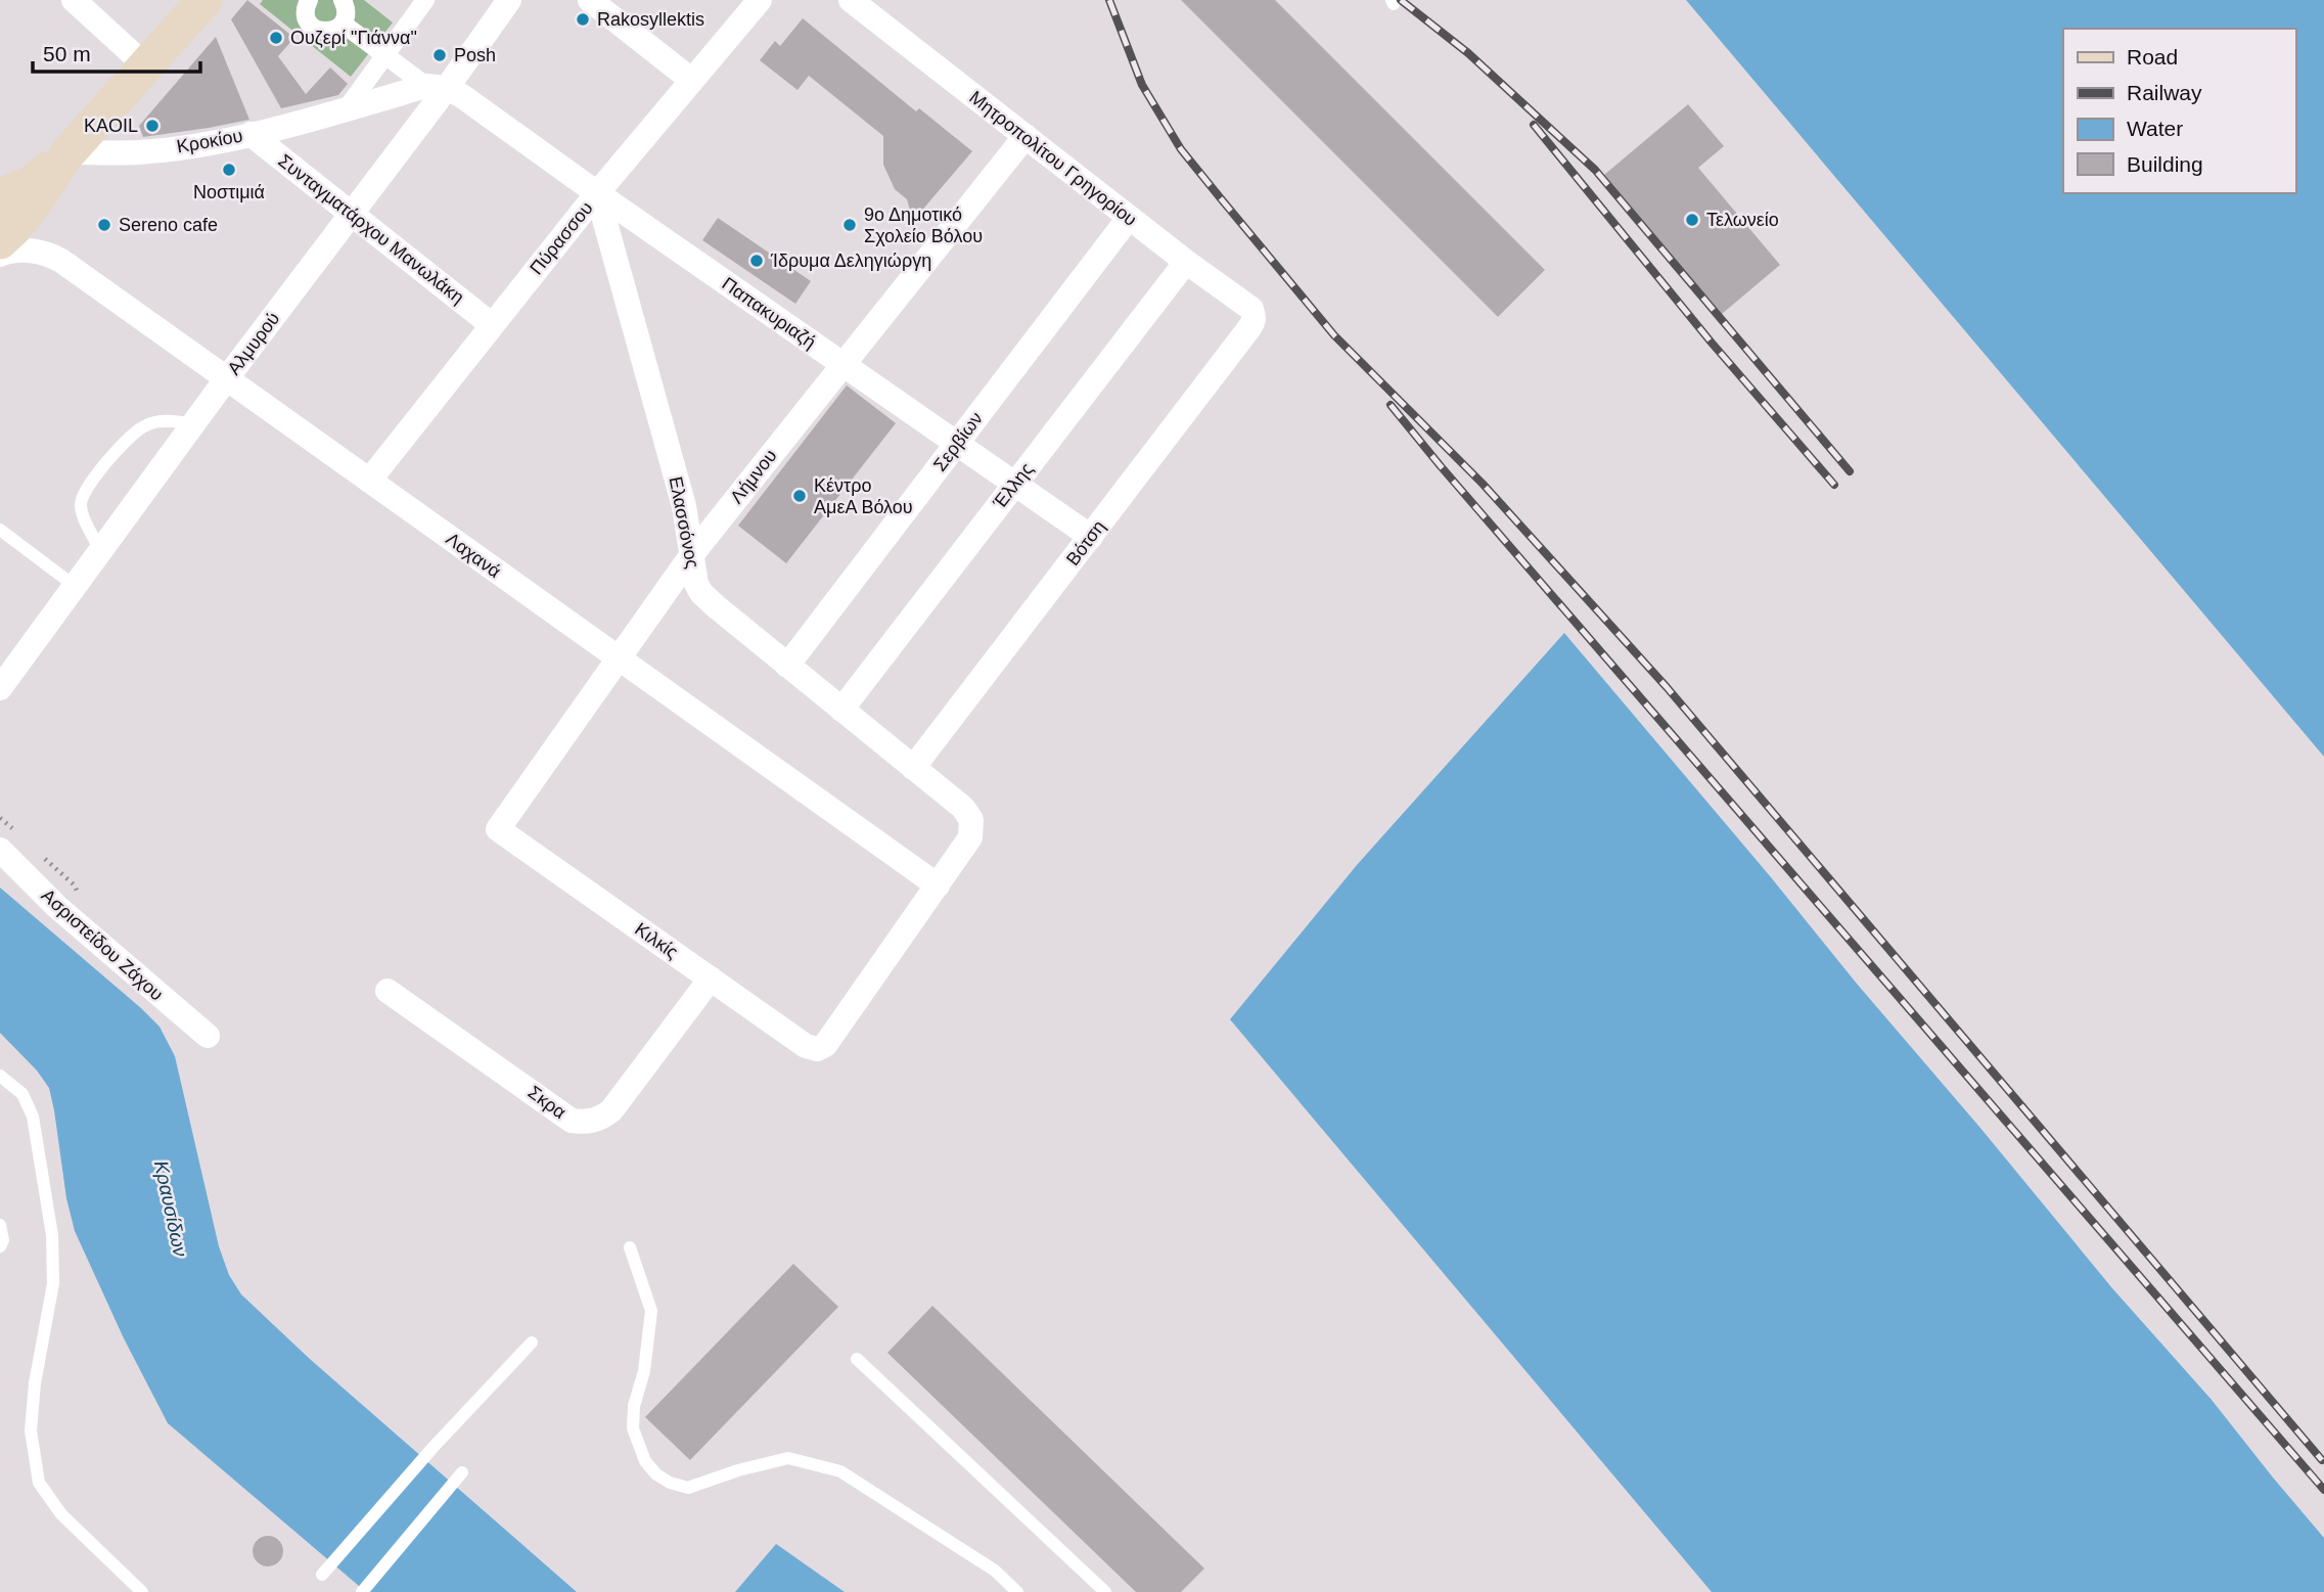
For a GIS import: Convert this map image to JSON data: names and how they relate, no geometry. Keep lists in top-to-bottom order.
{
  "streets": {
    "street": [
      "Κροκίου",
      "Μητροπολίτου Γρηγορίου",
      "Συνταγματάρχου Μανωλάκη",
      "Πύρασσου",
      "Παπακυριαζή",
      "Αλμυρού",
      "Σερβίων",
      "Λήμνου",
      "Έλλης",
      "Ελασσόνος",
      "Βότση",
      "Λαχανά",
      "Κιλκίς",
      "Ασριστείδου Ζάχου",
      "Σκρα"
    ]
  },
  "crossings": [
    ["Κροκίου", "Συνταγματάρχου Μανωλάκη"],
    ["Κροκίου", "Παπακυριαζή"],
    ["Κροκίου", "Αλμυρού"],
    ["Μητροπολίτου Γρηγορίου", "Σερβίων"],
    ["Μητροπολίτου Γρηγορίου", "Λήμνου"],
    ["Μητροπολίτου Γρηγορίου", "Έλλης"],
    ["Μητροπολίτου Γρηγορίου", "Βότση"],
    ["Συνταγματάρχου Μανωλάκη", "Πύρασσου"],
    ["Συνταγματάρχου Μανωλάκη", "Αλμυρού"],
    ["Πύρασσου", "Παπακυριαζή"],
    ["Πύρασσου", "Ελασσόνος"],
    ["Πύρασσου", "Λαχανά"],
    ["Παπακυριαζή", "Αλμυρού"],
    ["Παπακυριαζή", "Σερβίων"],
    ["Παπακυριαζή", "Λήμνου"],
    ["Παπακυριαζή", "Έλλης"],
    ["Παπακυριαζή", "Ελασσόνος"],
    ["Παπακυριαζή", "Βότση"],
    ["Αλμυρού", "Λαχανά"],
    ["Σερβίων", "Ελασσόνος"],
    ["Λήμνου", "Ελασσόνος"],
    ["Λήμνου", "Λαχανά"],
    ["Λήμνου", "Κιλκίς"],
    ["Έλλης", "Ελασσόνος"],
    ["Ελασσόνος", "Βότση"],
    ["Ελασσόνος", "Λαχανά"],
    ["Ελασσόνος", "Κιλκίς"],
    ["Λαχανά", "Κιλκίς"],
    ["Κιλκίς", "Σκρα"]
  ],
  "water": ["Κραυσίδων"],
  "places": [
    "Rakosyllektis",
    "Ουζερί \"Γιάννα\"",
    "Posh",
    "KAOIL",
    "Νοστιμιά",
    "Τελωνείο",
    "Sereno cafe",
    "9ο Δημοτικό Σχολείο Βόλου",
    "Ίδρυμα Δεληγιώργη",
    "Κέντρο ΑμεΑ Βόλου"
  ],
  "legend": [
    "Road",
    "Railway",
    "Water",
    "Building"
  ],
  "scale_bar": "50 m"
}
